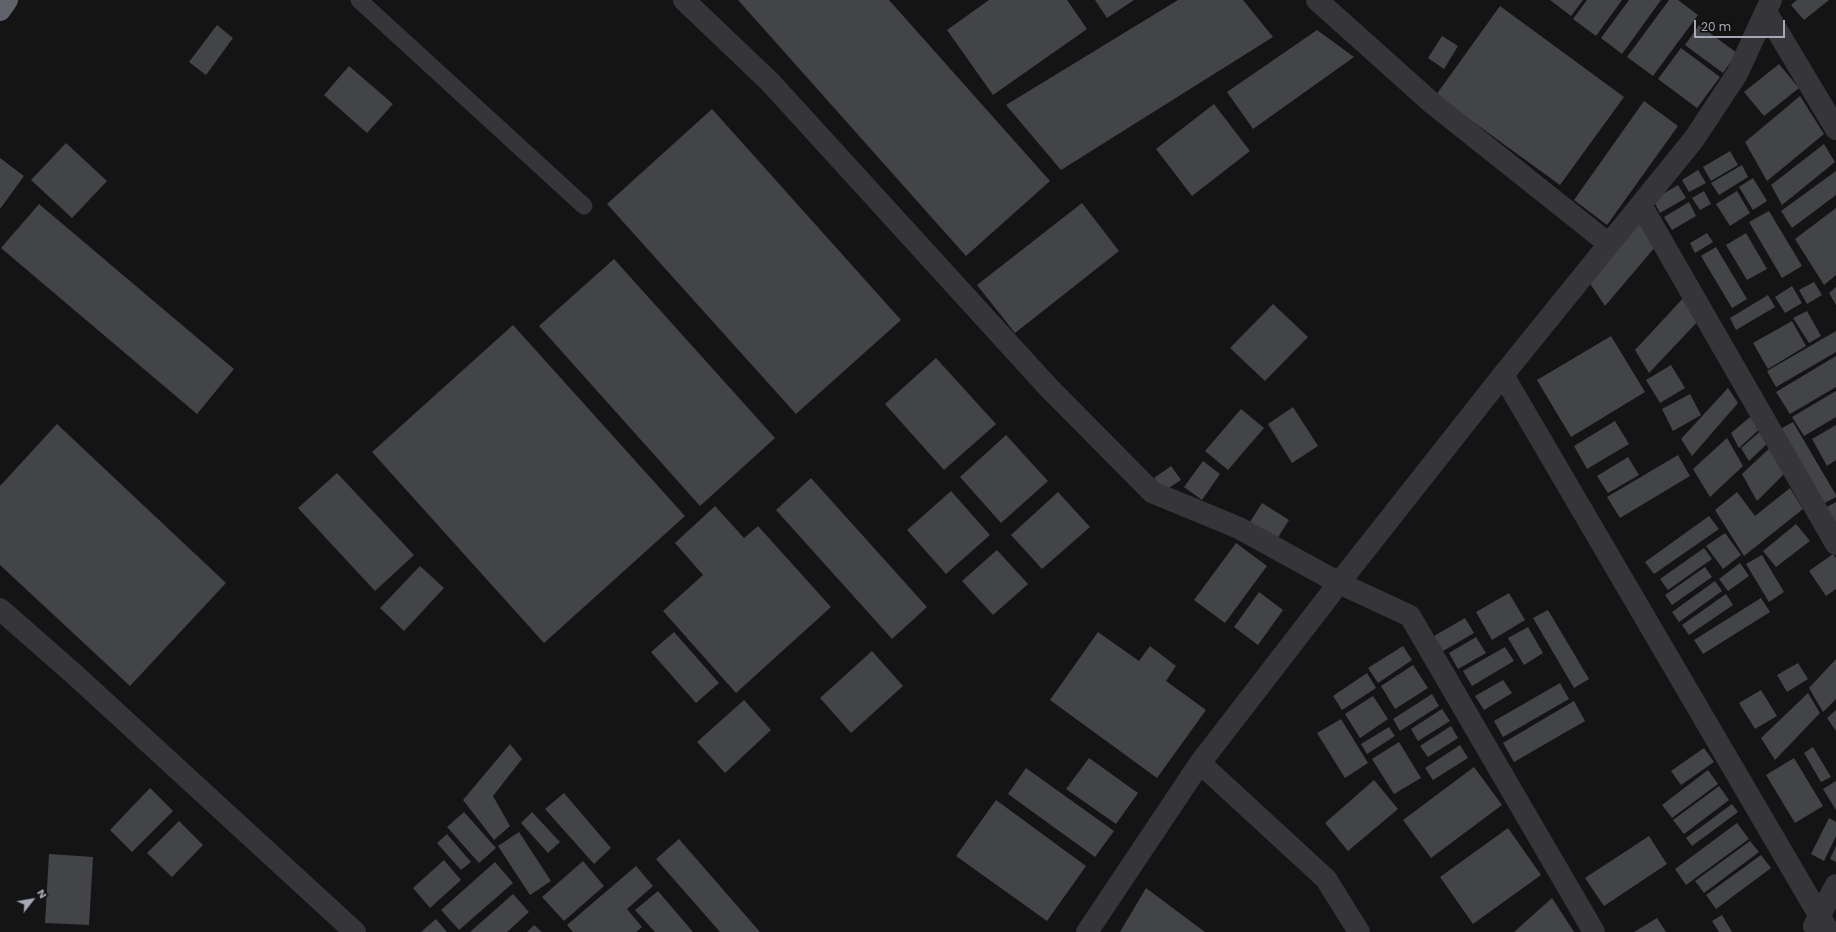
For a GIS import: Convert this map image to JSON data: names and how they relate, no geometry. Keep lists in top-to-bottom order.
{
  "scale_bar": "20 m",
  "north": "top right"
}
